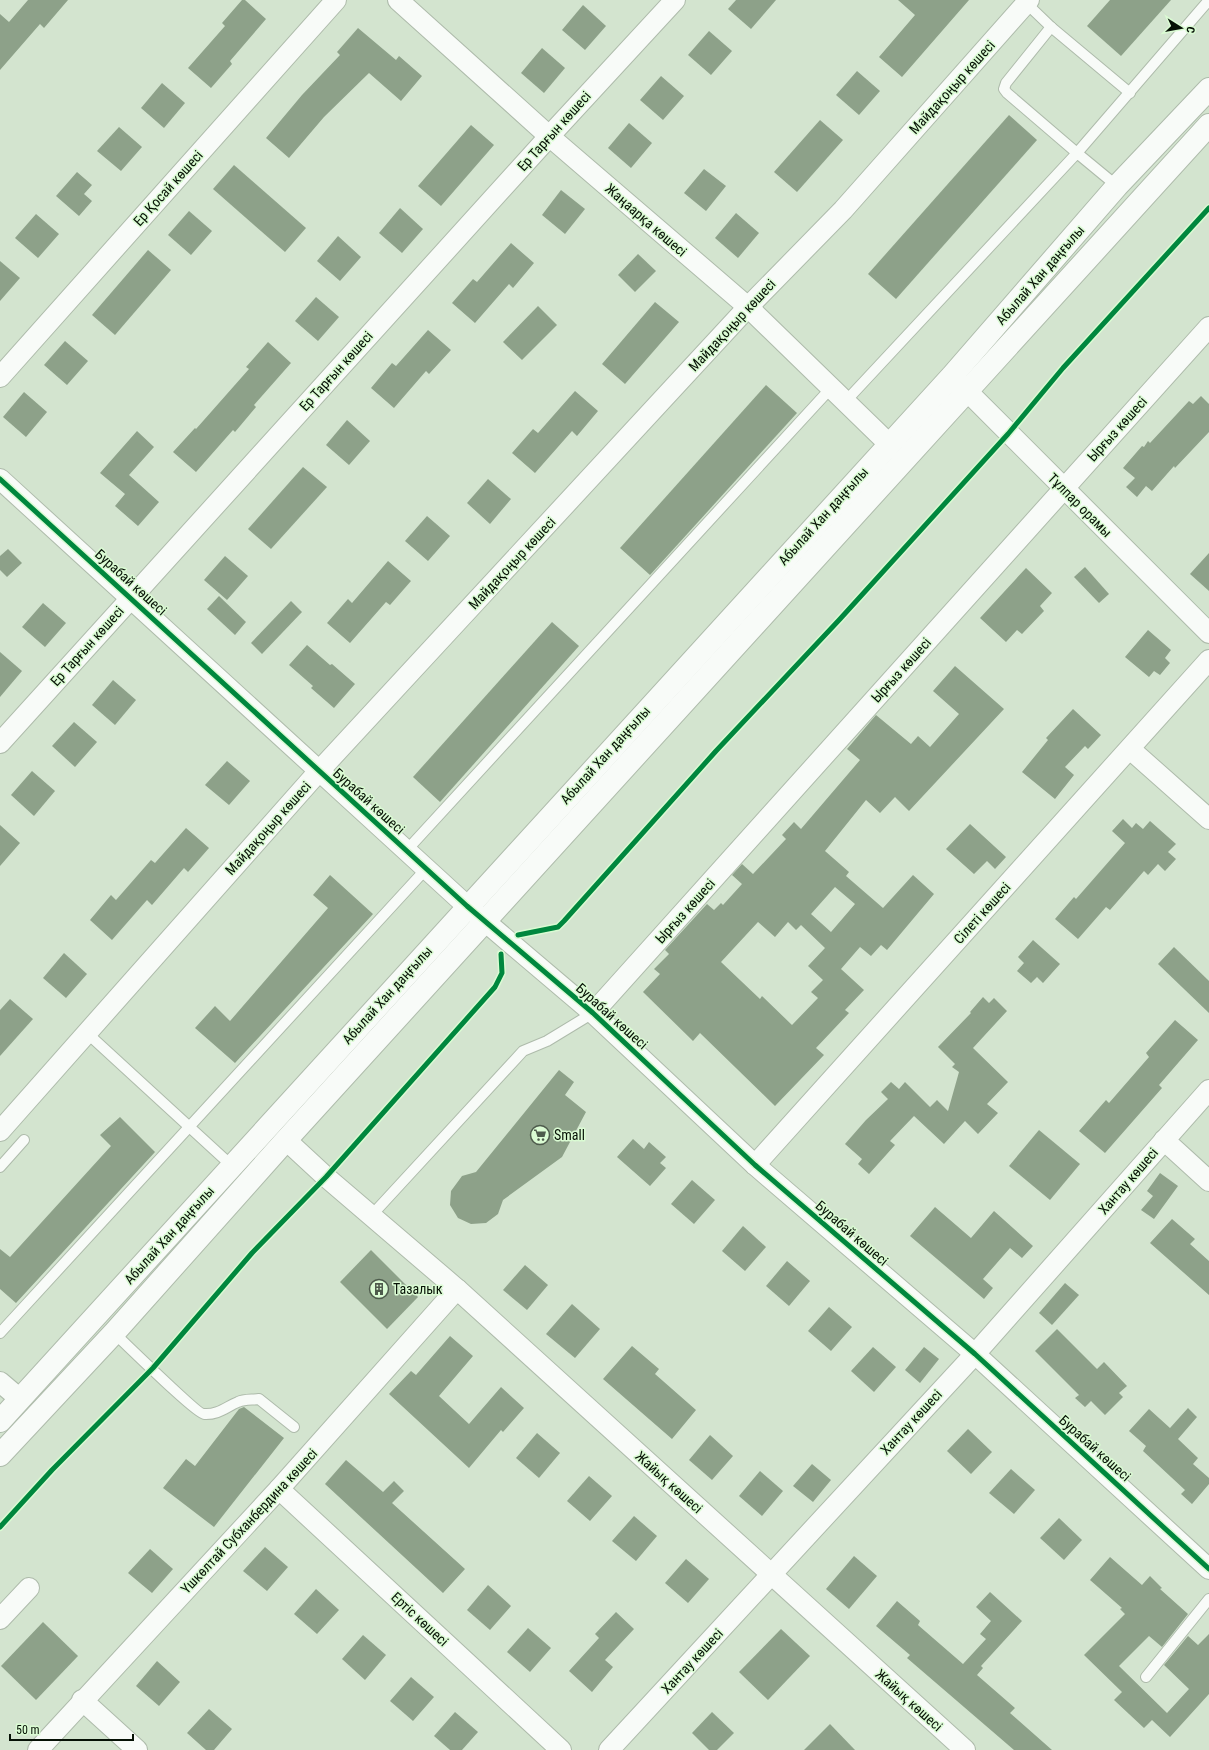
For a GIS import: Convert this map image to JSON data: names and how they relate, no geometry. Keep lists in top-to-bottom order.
{
  "streets": {
    "main road": ["Абылай Хан даңғылы"],
    "street": [
      "Майдақоңыр көшесі",
      "Ер Тарғын көшесі",
      "Ер Қосай көшесі",
      "Жаңаарқа көшесі",
      "Ырғыз көшесі",
      "Тұлпар орамы",
      "Бурабай көшесі",
      "Сілеті көшесі",
      "Хантау көшесі",
      "Жайық көшесі",
      "Үшкөлтай Субханбердина көшесі",
      "Ертіс көшесі"
    ]
  },
  "crossings": [
    ["Майдақоңыр көшесі", "Жаңаарқа көшесі"],
    ["Майдақоңыр көшесі", "Бурабай көшесі"],
    ["Ер Тарғын көшесі", "Жаңаарқа көшесі"],
    ["Ер Тарғын көшесі", "Бурабай көшесі"],
    ["Жаңаарқа көшесі", "Абылай Хан даңғылы"],
    ["Абылай Хан даңғылы", "Тұлпар орамы"],
    ["Абылай Хан даңғылы", "Бурабай көшесі"],
    ["Абылай Хан даңғылы", "Жайық көшесі"],
    ["Ырғыз көшесі", "Тұлпар орамы"],
    ["Ырғыз көшесі", "Бурабай көшесі"],
    ["Бурабай көшесі", "Сілеті көшесі"],
    ["Бурабай көшесі", "Хантау көшесі"],
    ["Хантау көшесі", "Жайық көшесі"],
    ["Жайық көшесі", "Үшкөлтай Субханбердина көшесі"],
    ["Үшкөлтай Субханбердина көшесі", "Ертіс көшесі"]
  ],
  "places": {
    "supermarket": ["Small"],
    "building": ["Тазалык"]
  },
  "scale_bar": "50 m",
  "north": "right"
}
